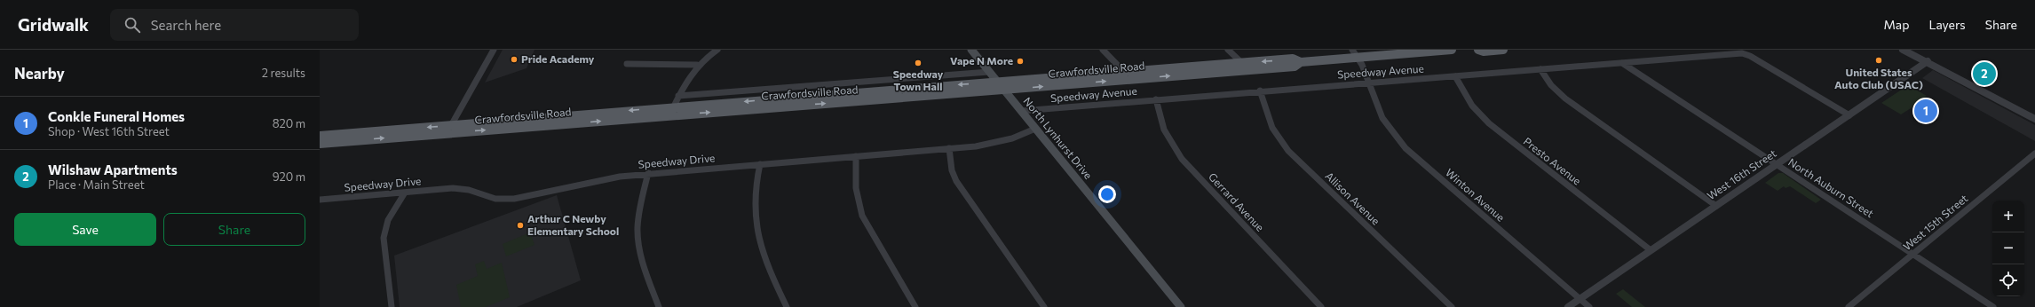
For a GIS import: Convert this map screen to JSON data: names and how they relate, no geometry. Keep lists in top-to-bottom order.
{
  "streets": {
    "main road": ["Crawfordsville Road", "North Lynhurst Drive"],
    "street": [
      "Speedway Avenue",
      "Speedway Drive",
      "Presto Avenue",
      "West 16th Street",
      "North Auburn Street",
      "Winton Avenue",
      "Allison Avenue",
      "Gerrard Avenue",
      "West 15th Street"
    ]
  },
  "crossings": [
    ["Crawfordsville Road", "North Lynhurst Drive"],
    ["Crawfordsville Road", "Winton Avenue"],
    ["Speedway Avenue", "North Lynhurst Drive"],
    ["Speedway Avenue", "Presto Avenue"],
    ["Speedway Avenue", "West 16th Street"],
    ["Speedway Avenue", "North Auburn Street"],
    ["Speedway Avenue", "Winton Avenue"],
    ["Speedway Avenue", "Allison Avenue"],
    ["Speedway Avenue", "Gerrard Avenue"],
    ["North Lynhurst Drive", "Speedway Drive"],
    ["Presto Avenue", "West 16th Street"],
    ["West 16th Street", "North Auburn Street"],
    ["West 16th Street", "Winton Avenue"],
    ["North Auburn Street", "West 15th Street"]
  ],
  "places": [
    "Pride Academy",
    "United States Auto Club (USAC)",
    "Vape N More",
    "Speedway Town Hall",
    "Arthur C Newby Elementary School"
  ],
  "page": {
    "header": "Gridwalk",
    "search": "Search here",
    "nav": ["Map", "Layers", "Share"],
    "heading": ["Nearby", "2 results"],
    "pins": ["2", "1"],
    "list": [
      {
        "mark": "1",
        "name": "Conkle Funeral Homes",
        "note": "Shop · West 16th Street",
        "value": "820 m"
      },
      {
        "mark": "2",
        "name": "Wilshaw Apartments",
        "note": "Place · Main Street",
        "value": "920 m"
      }
    ],
    "map_buttons": ["+", "−"],
    "buttons": ["Save", "Share"]
  }
}
